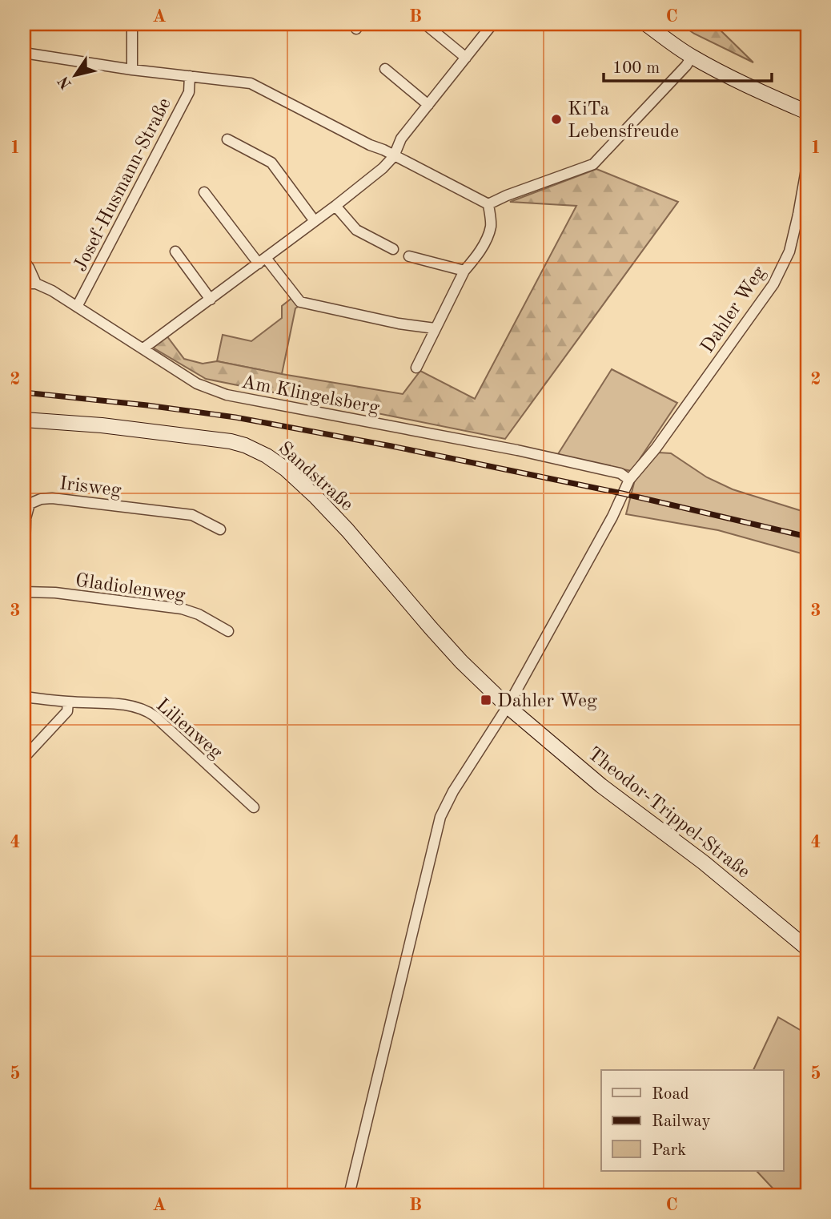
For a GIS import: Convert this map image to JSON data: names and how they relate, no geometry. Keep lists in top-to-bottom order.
{
  "streets": {
    "main road": ["Sandstraße", "Theodor-Trippel-Straße"],
    "street": [
      "Josef-Husmann-Straße",
      "Dahler Weg",
      "Am Klingelsberg",
      "Irisweg",
      "Gladiolenweg",
      "Lilienweg"
    ]
  },
  "crossings": [
    ["Josef-Husmann-Straße", "Am Klingelsberg"],
    ["Dahler Weg", "Am Klingelsberg"],
    ["Dahler Weg", "Sandstraße"],
    ["Dahler Weg", "Theodor-Trippel-Straße"],
    ["Sandstraße", "Theodor-Trippel-Straße"]
  ],
  "places": {
    "other": ["KiTa Lebensfreude"],
    "transit": ["Dahler Weg"]
  },
  "legend": ["Road", "Railway", "Park"],
  "scale_bar": "100 m",
  "north": "bottom left",
  "grid": {
    "columns": ["A", "B", "C"],
    "rows": [
      "1",
      "2",
      "3",
      "4",
      "5"
    ]
  }
}
